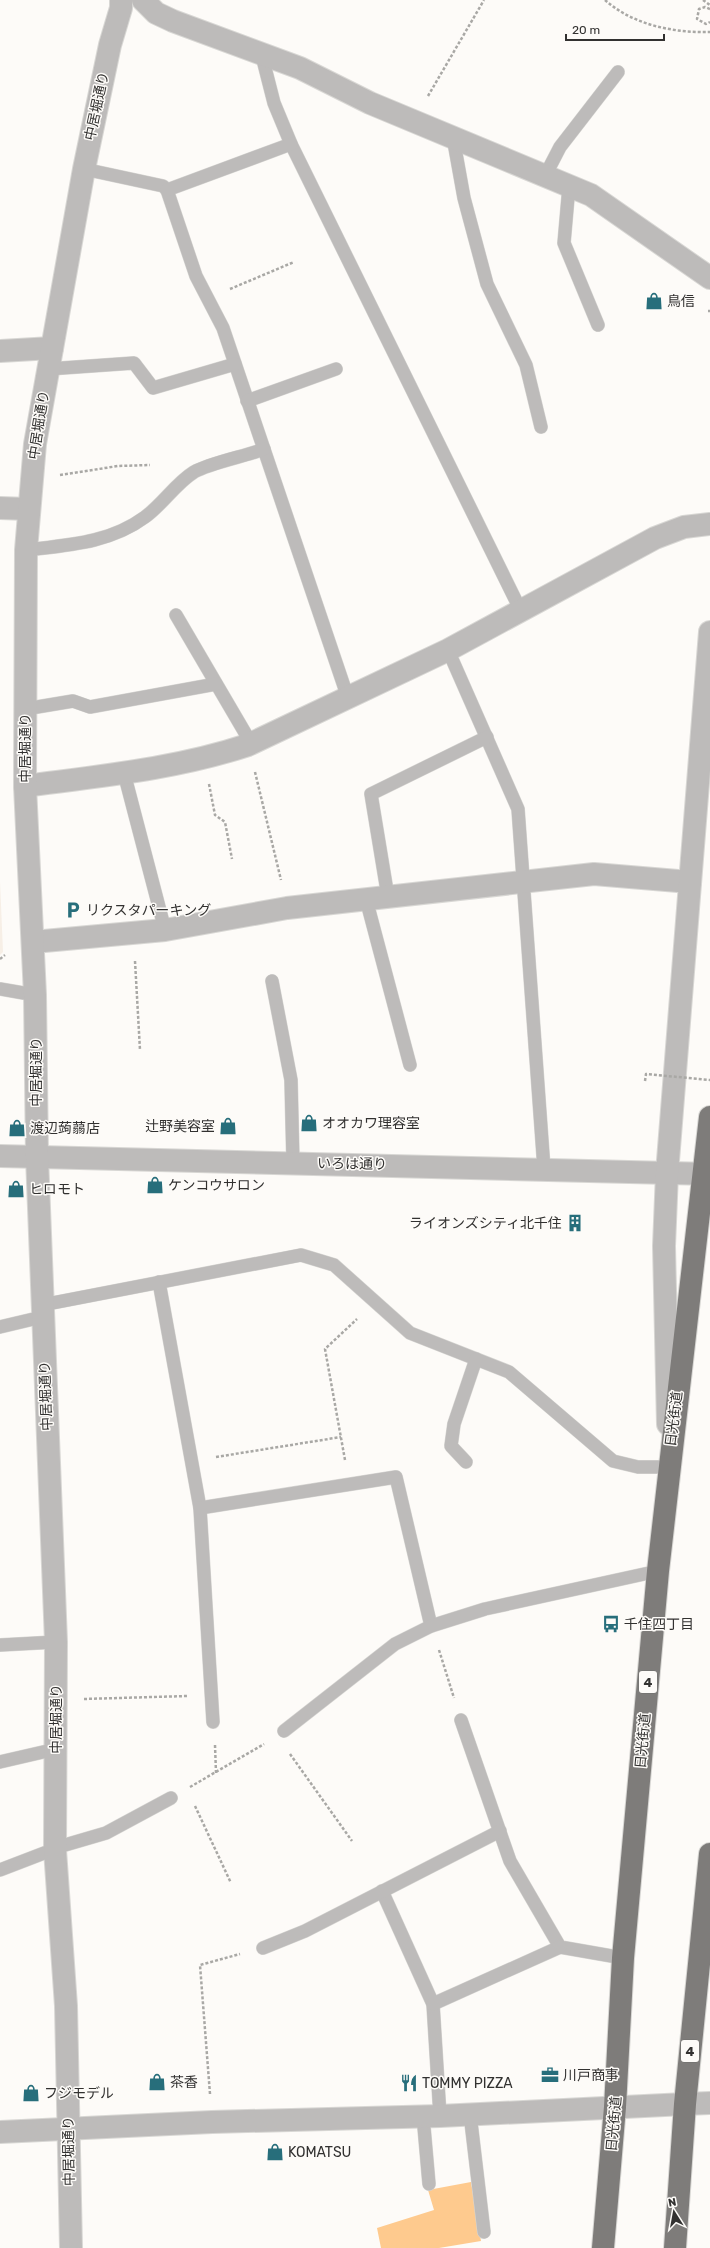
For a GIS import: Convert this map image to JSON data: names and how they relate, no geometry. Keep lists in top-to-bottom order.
{
  "streets": {
    "highway": ["日光街道", "4"],
    "street": ["中居堀通り", "いろは通り"]
  },
  "crossings": [
    ["中居堀通り", "いろは通り"],
    ["いろは通り", "日光街道"]
  ],
  "places": {
    "shop": [
      "鳥信",
      "オオカワ理容室",
      "辻野美容室",
      "渡辺蒟蒻店",
      "ケンコウサロン",
      "ヒロモト",
      "茶香",
      "フジモデル",
      "KOMATSU"
    ],
    "parking": ["リクスタパーキング"],
    "building": ["ライオンズシティ北千住"],
    "bus stop": ["千住四丁目"],
    "office": ["川戸商事"],
    "restaurant": ["TOMMY PIZZA"]
  },
  "scale_bar": "20 m",
  "north": "top"
}
